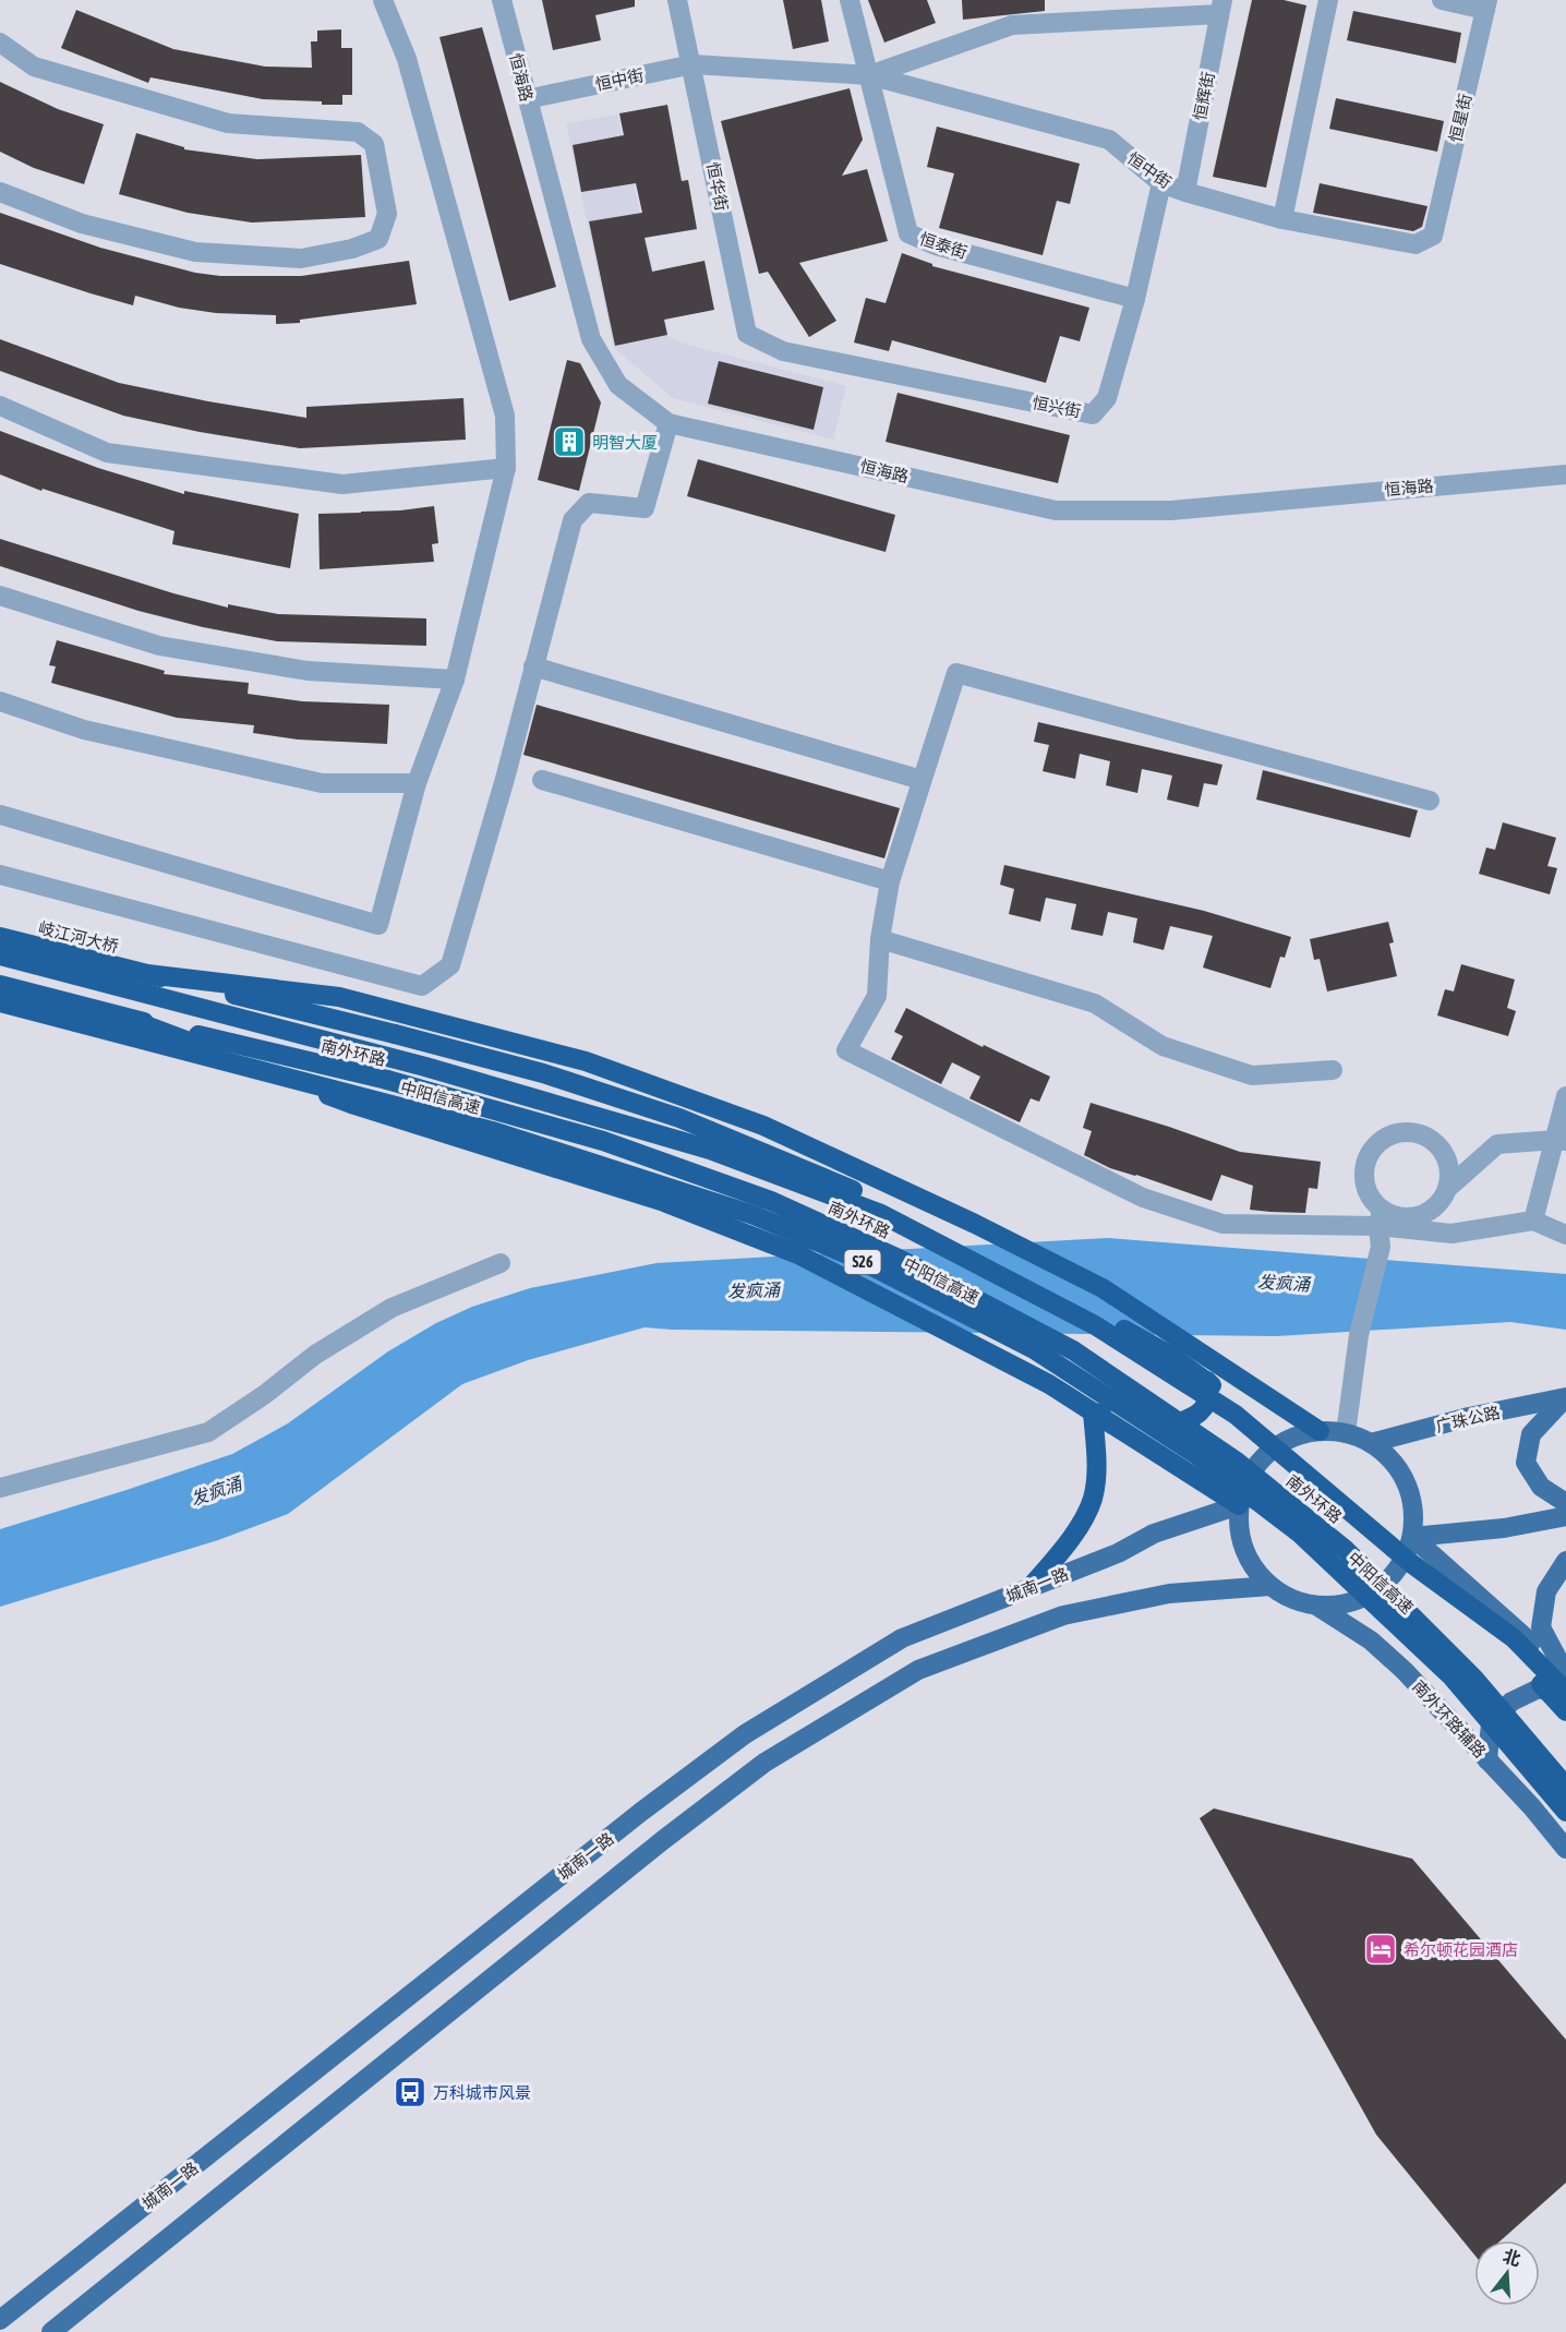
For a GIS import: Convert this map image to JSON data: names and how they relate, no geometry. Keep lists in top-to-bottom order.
{
  "streets": {
    "highway": [
      "岐江河大桥",
      "南外环路",
      "中阳信高速",
      "S26"
    ],
    "main road": ["广珠公路", "城南一路", "南外环路辅路"],
    "street": [
      "恒海路",
      "恒中街",
      "恒辉街",
      "恒星街",
      "恒华街",
      "恒泰街",
      "恒兴街"
    ]
  },
  "crossings": [
    ["恒海路", "恒中街"],
    ["恒中街", "恒辉街"],
    ["恒中街", "恒星街"],
    ["恒中街", "恒华街"],
    ["恒中街", "恒泰街"],
    ["恒中街", "恒兴街"],
    ["恒华街", "恒兴街"],
    ["恒泰街", "恒兴街"],
    ["岐江河大桥", "南外环路"],
    ["广珠公路", "城南一路"],
    ["广珠公路", "南外环路辅路"],
    ["城南一路", "南外环路辅路"]
  ],
  "water": ["发疯涌"],
  "places": {
    "building": ["明智大厦"],
    "hotel": ["希尔顿花园酒店"],
    "bus stop": ["万科城市风景"]
  },
  "north": "top"
}
